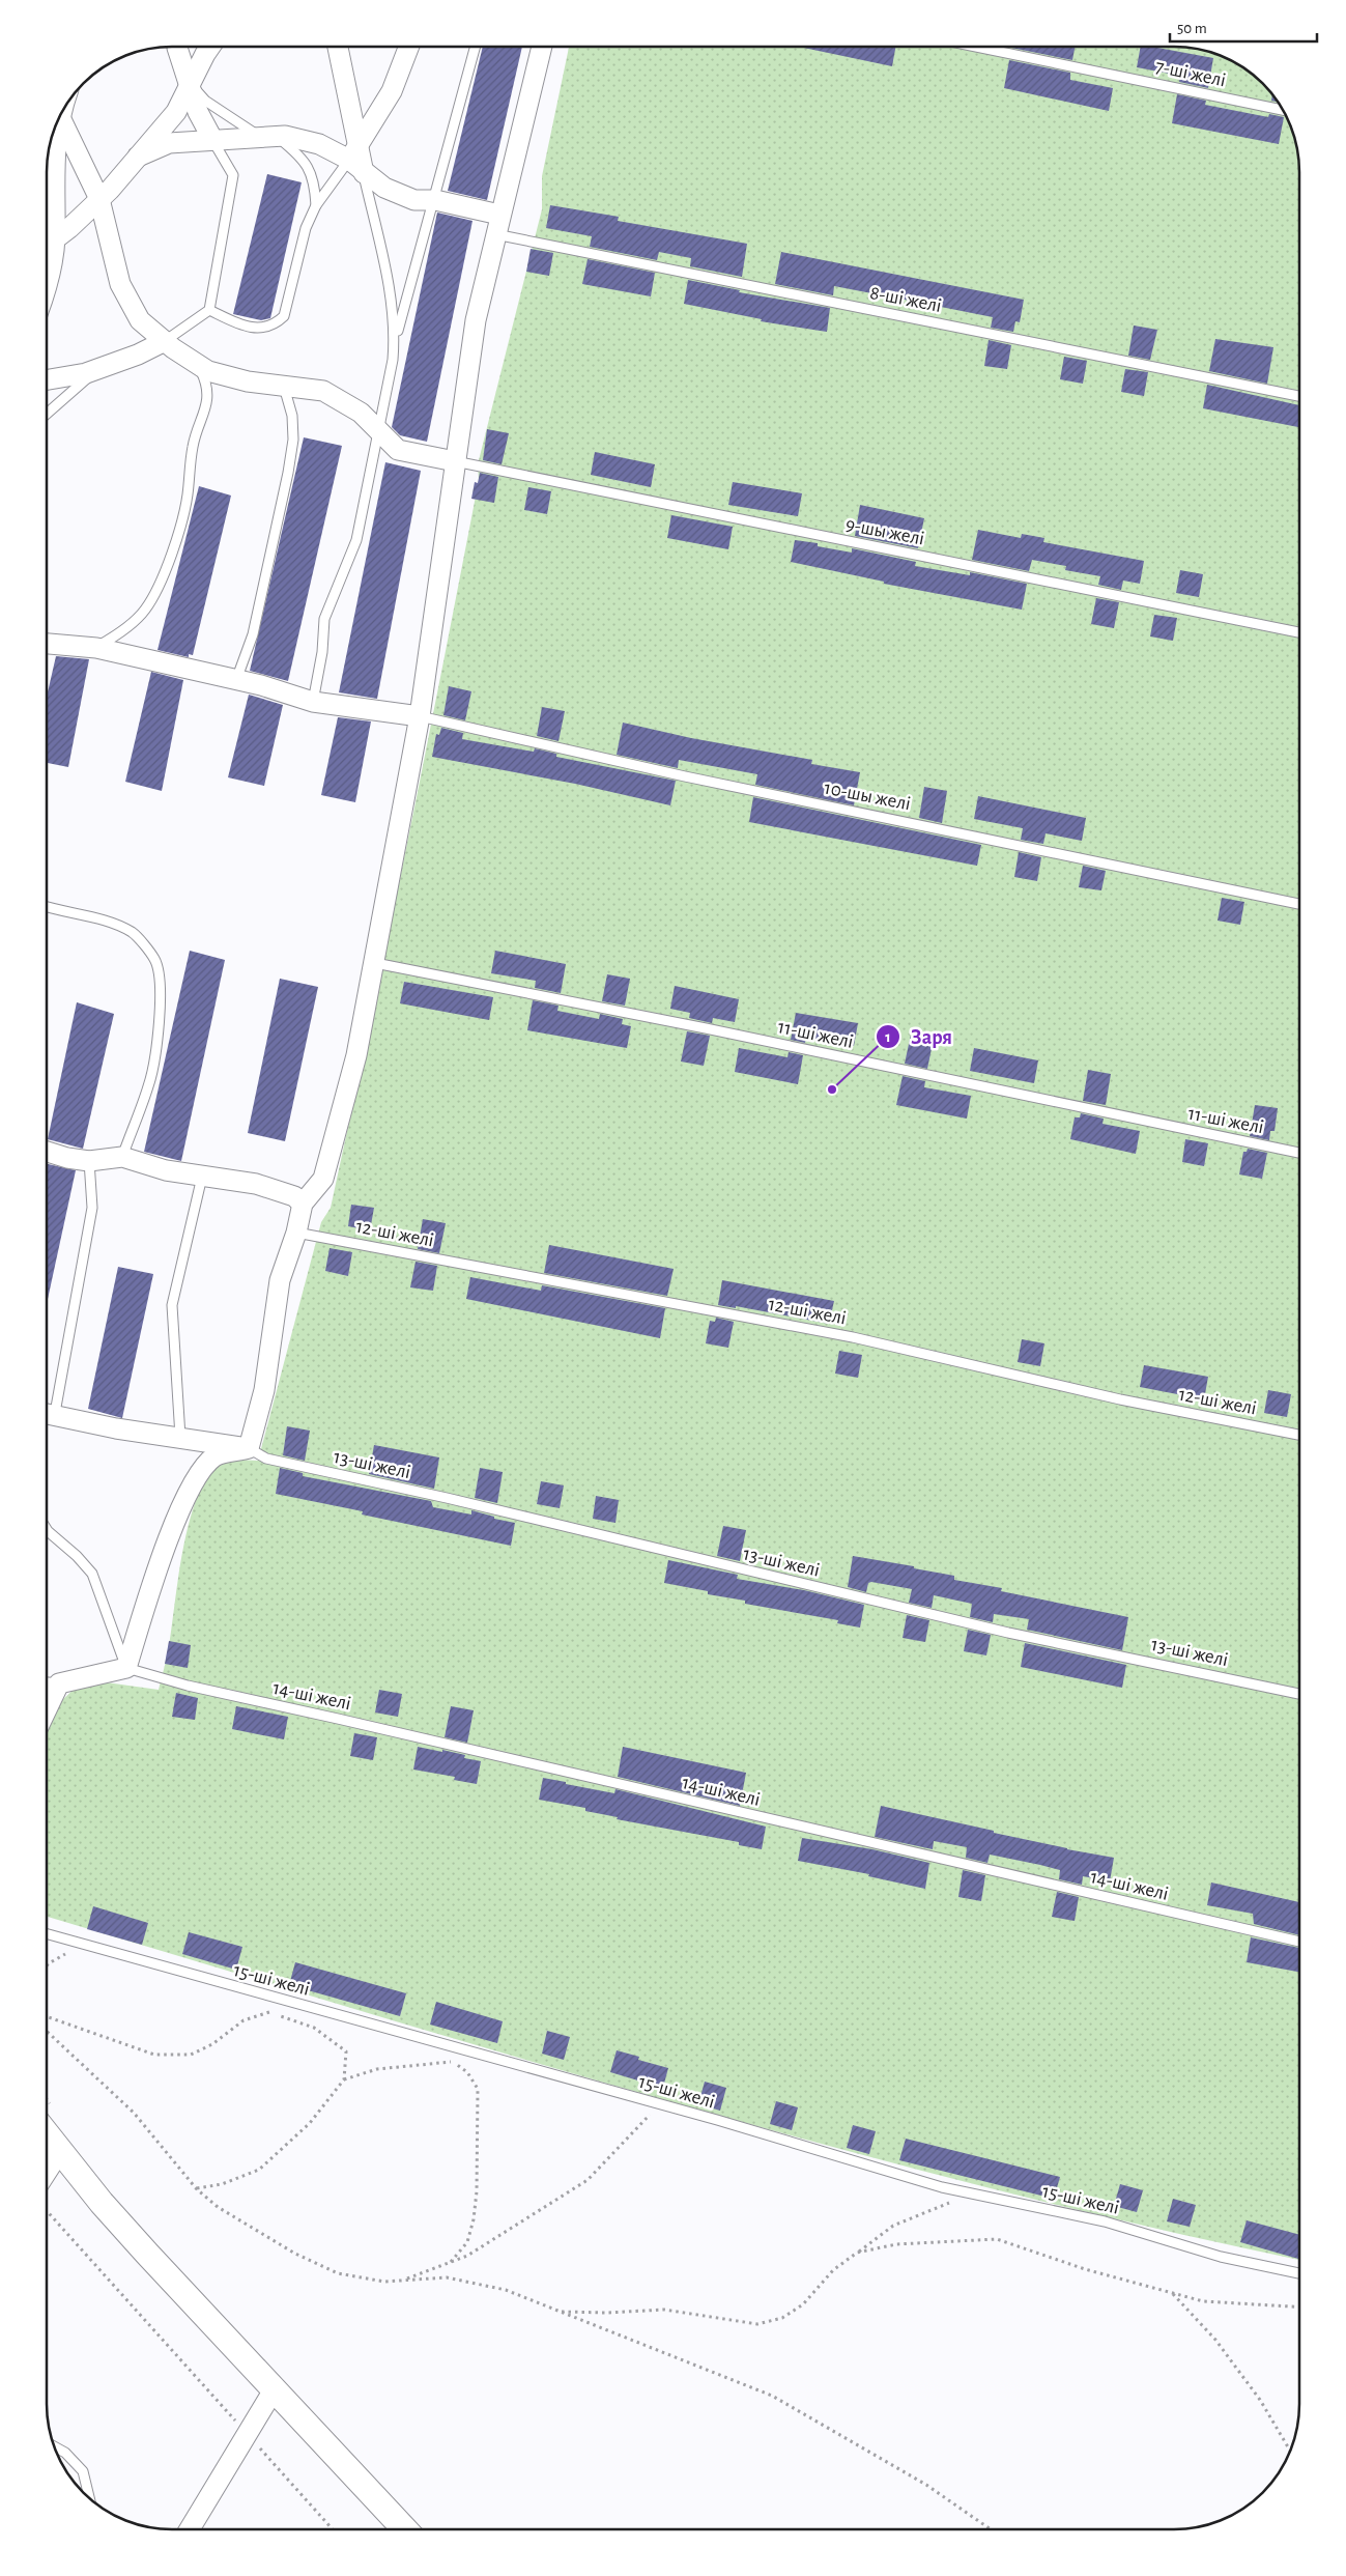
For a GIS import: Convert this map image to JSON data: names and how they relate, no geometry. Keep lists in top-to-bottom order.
{
  "streets": {
    "lane": [
      "7-ші желі",
      "8-ші желі",
      "9-шы желі",
      "10-шы желі",
      "11-ші желі",
      "12-ші желі",
      "13-ші желі",
      "14-ші желі",
      "15-ші желі"
    ]
  },
  "places": ["Заря"],
  "scale_bar": "50 m"
}
